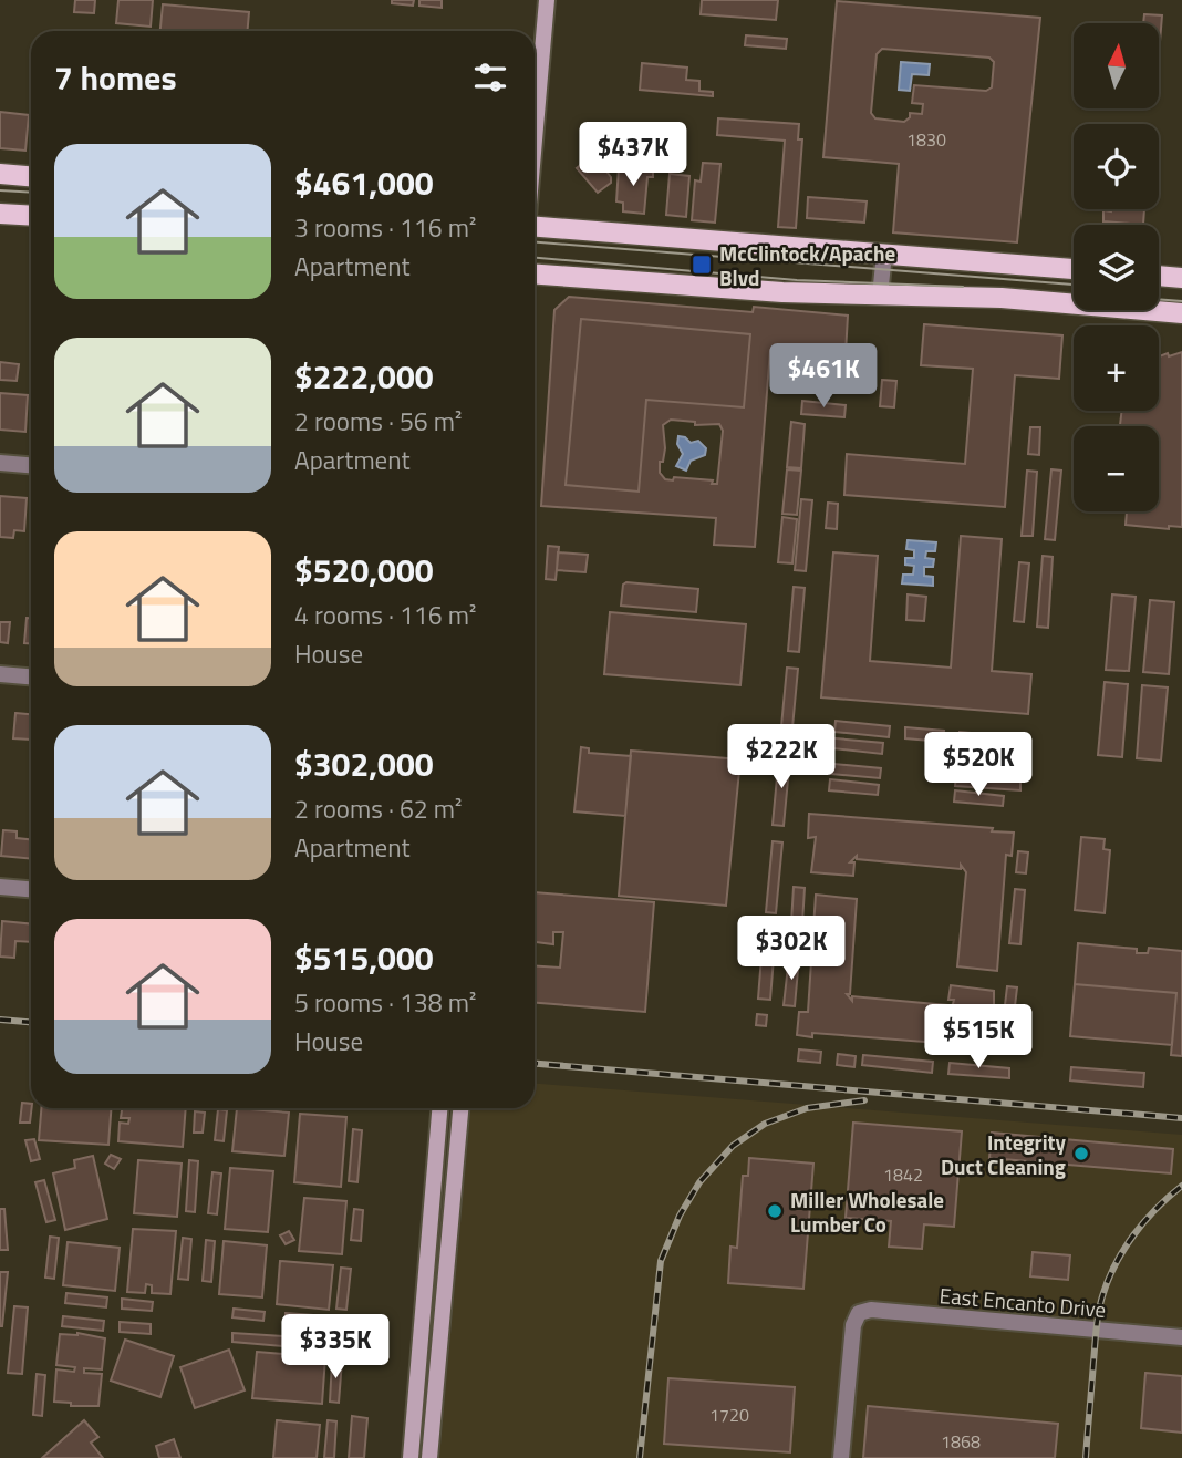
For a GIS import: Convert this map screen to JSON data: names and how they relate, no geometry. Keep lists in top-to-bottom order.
{
  "streets": {
    "street": ["East Encanto Drive"]
  },
  "places": {
    "transit": ["McClintock/Apache Blvd"],
    "other": ["Integrity Duct Cleaning", "Miller Wholesale Lumber Co"]
  },
  "house_numbers": [
    "1830",
    "1842",
    "1720",
    "1868"
  ],
  "north": "top",
  "page": {
    "map_buttons": ["+", "−"],
    "heading": "7 homes",
    "price": [
      "$437K",
      "$461K",
      "$222K",
      "$520K",
      "$302K",
      "$515K",
      "$335K"
    ],
    "list": [
      {
        "name": "$461,000",
        "note": "3 rooms · 116 m² · Apartment"
      },
      {
        "name": "$222,000",
        "note": "2 rooms · 56 m² · Apartment"
      },
      {
        "name": "$520,000",
        "note": "4 rooms · 116 m² · House"
      },
      {
        "name": "$302,000",
        "note": "2 rooms · 62 m² · Apartment"
      },
      {
        "name": "$515,000",
        "note": "5 rooms · 138 m² · House"
      }
    ]
  }
}
